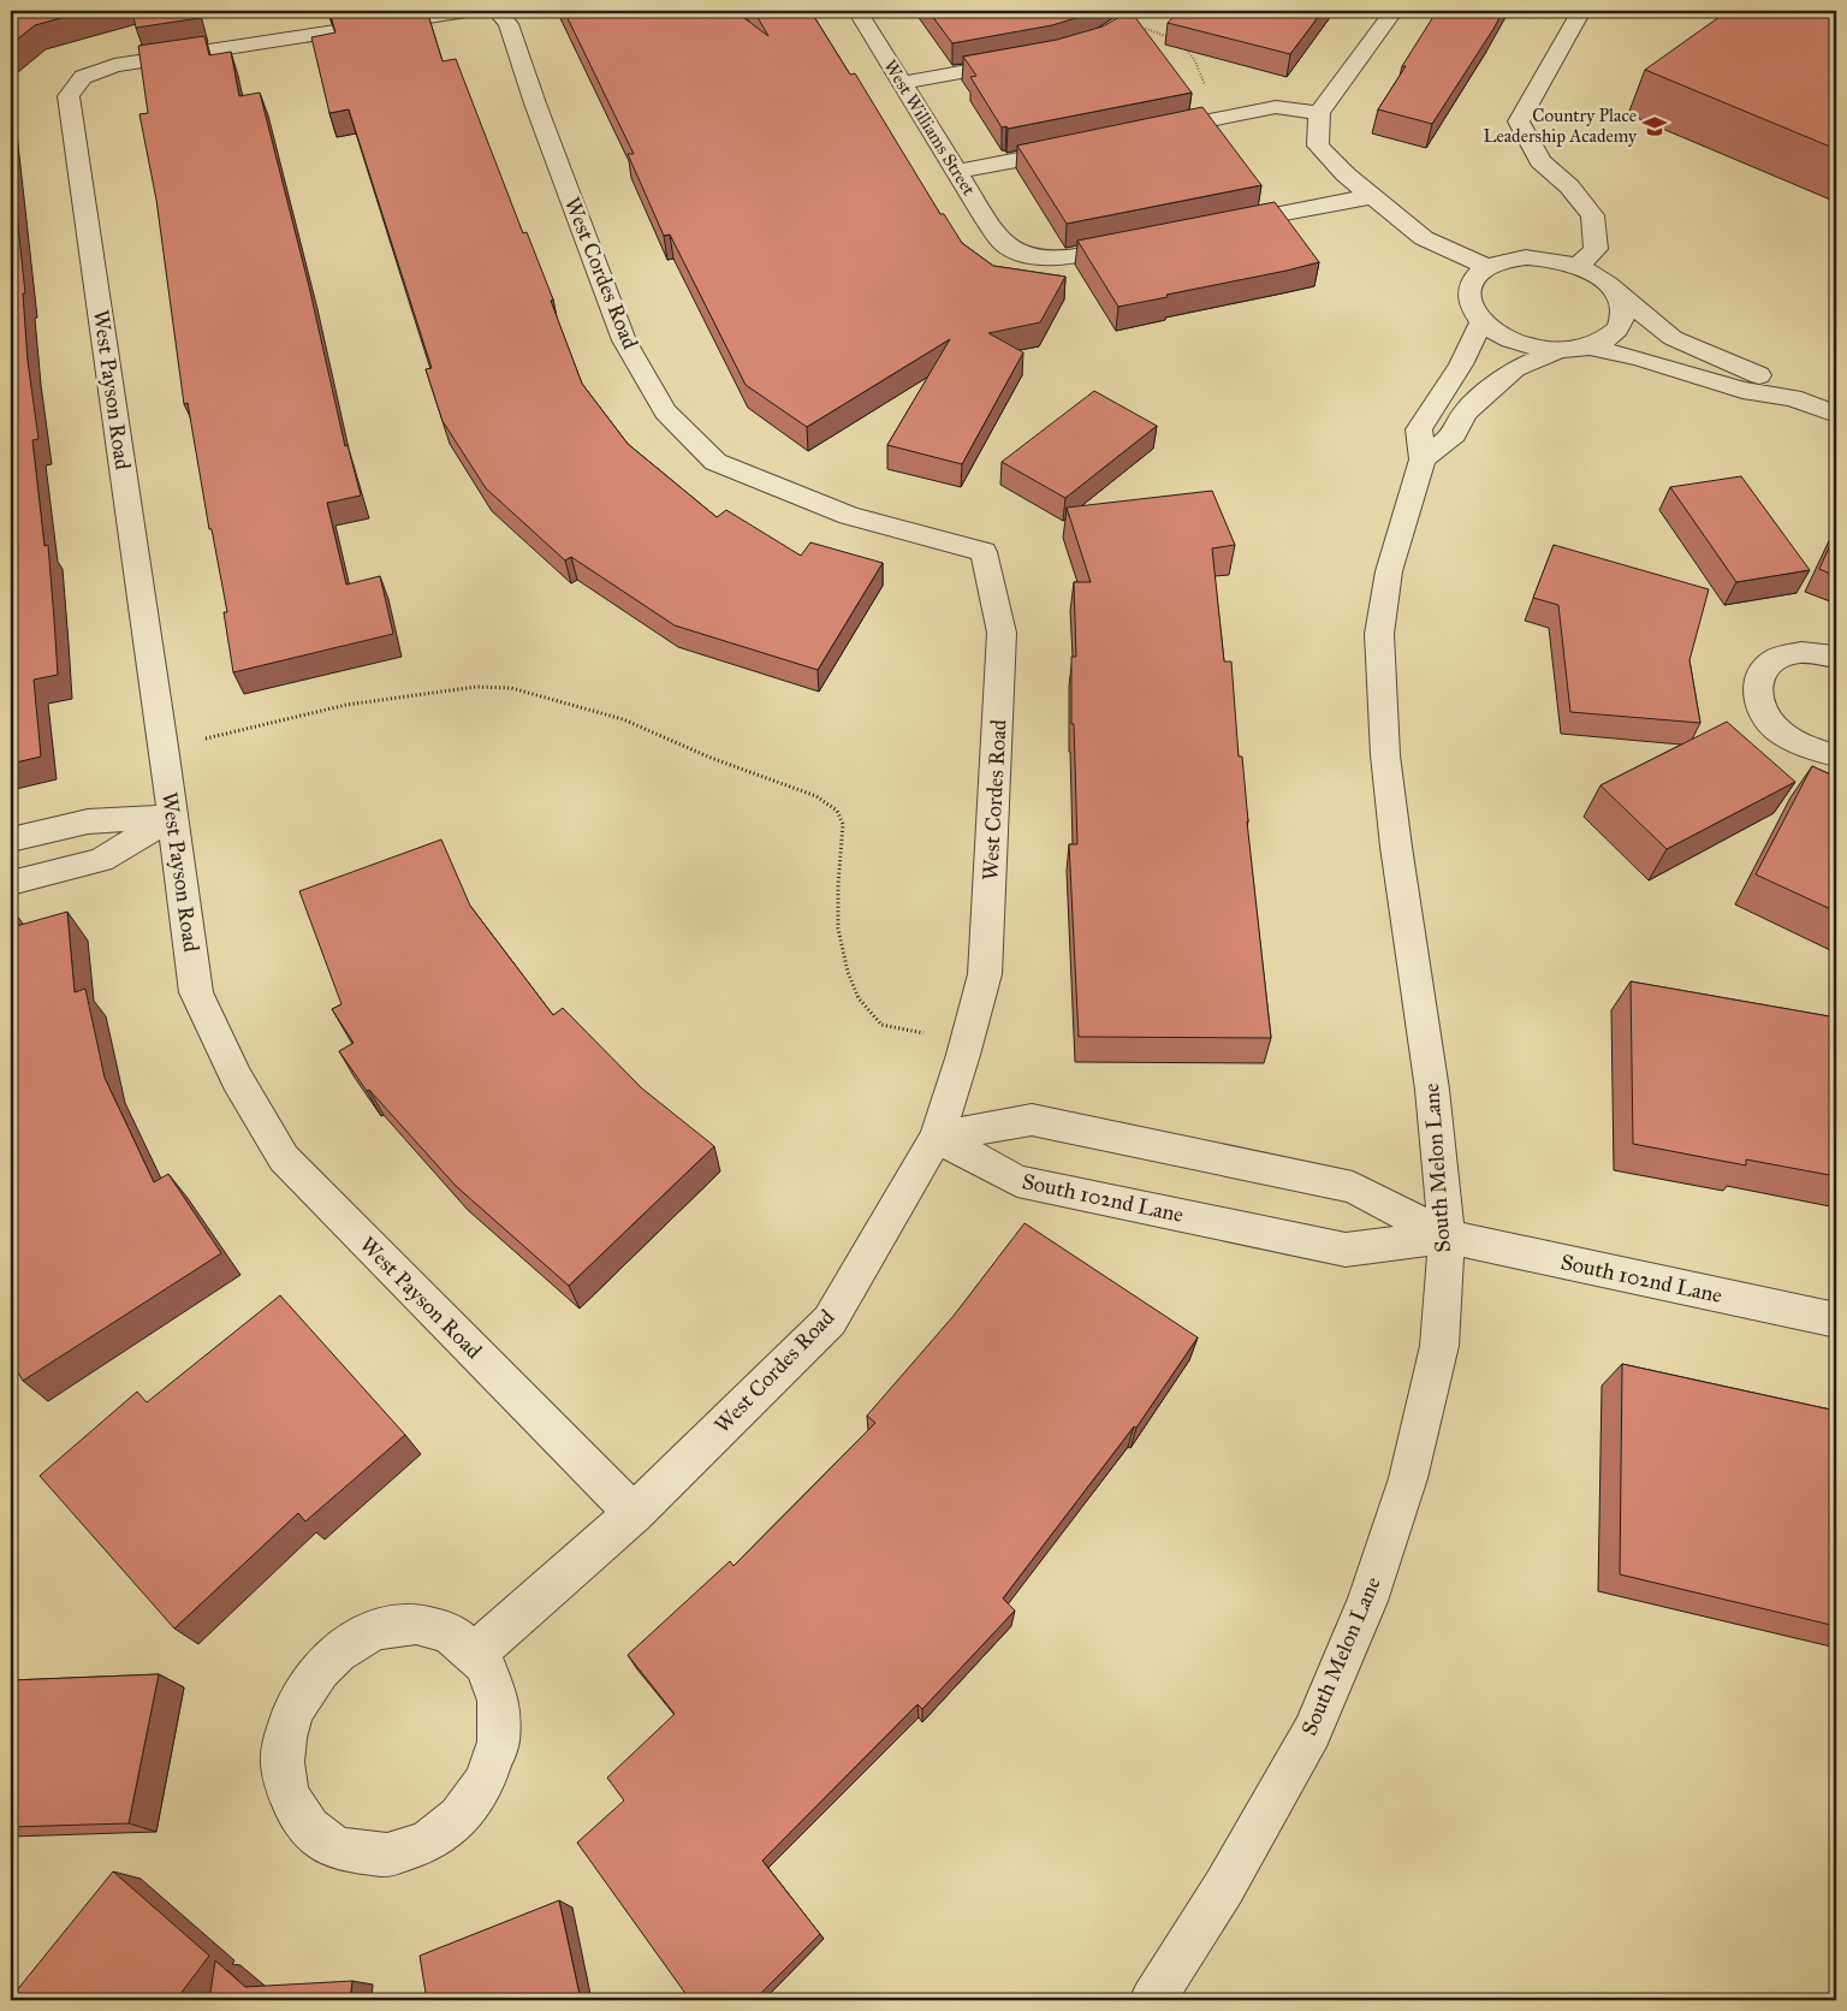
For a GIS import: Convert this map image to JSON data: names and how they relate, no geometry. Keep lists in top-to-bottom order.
{
  "streets": {
    "street": [
      "West Williams Street",
      "West Cordes Road",
      "West Payson Road",
      "South Melon Lane",
      "South 102nd Lane"
    ]
  },
  "crossings": [
    ["West Cordes Road", "West Payson Road"],
    ["West Cordes Road", "South 102nd Lane"],
    ["South Melon Lane", "South 102nd Lane"]
  ],
  "places": {
    "school or university": ["Country Place Leadership Academy"]
  }
}
